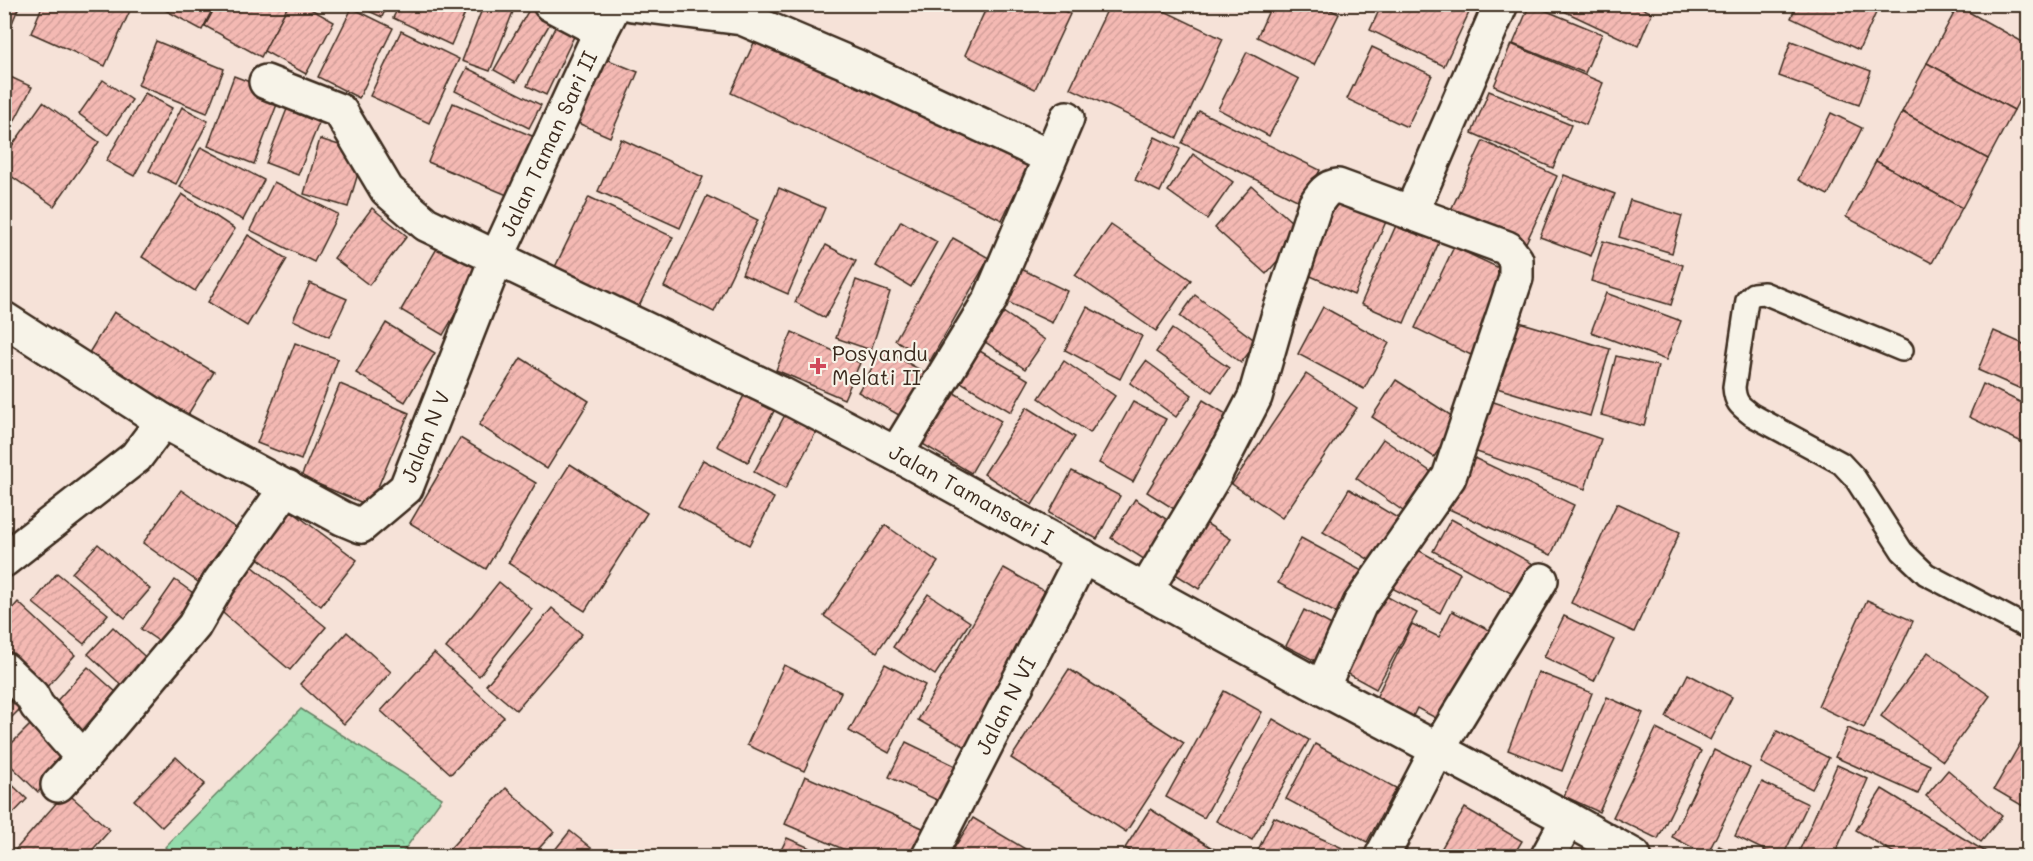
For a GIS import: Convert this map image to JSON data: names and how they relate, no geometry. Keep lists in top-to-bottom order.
{
  "streets": {
    "street": [
      "Jalan Taman Sari II",
      "Jalan N V",
      "Jalan Tamansari I",
      "Jalan N VI"
    ]
  },
  "crossings": [
    ["Jalan Taman Sari II", "Jalan N V"],
    ["Jalan Taman Sari II", "Jalan Tamansari I"],
    ["Jalan N V", "Jalan Tamansari I"],
    ["Jalan Tamansari I", "Jalan N VI"]
  ],
  "places": {
    "health": ["Posyandu Melati II"]
  }
}
